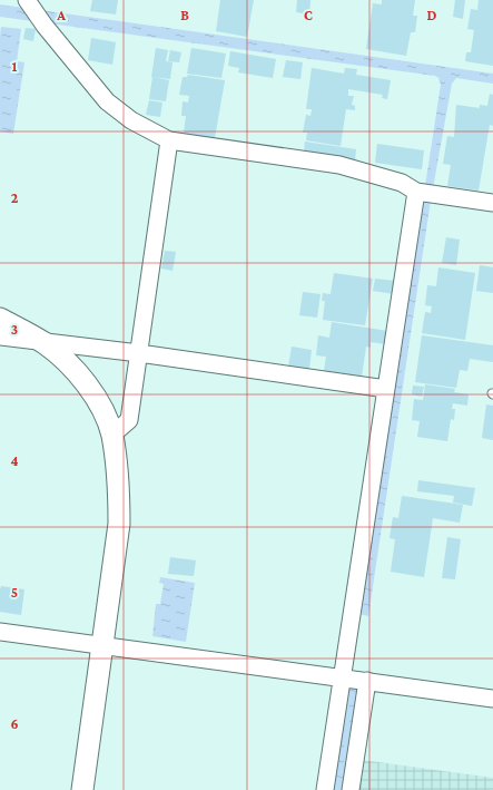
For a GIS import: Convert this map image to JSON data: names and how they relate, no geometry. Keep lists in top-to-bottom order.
{
  "grid": {
    "columns": [
      "A",
      "B",
      "C",
      "D"
    ],
    "rows": [
      "1",
      "2",
      "3",
      "4",
      "5",
      "6"
    ]
  }
}
